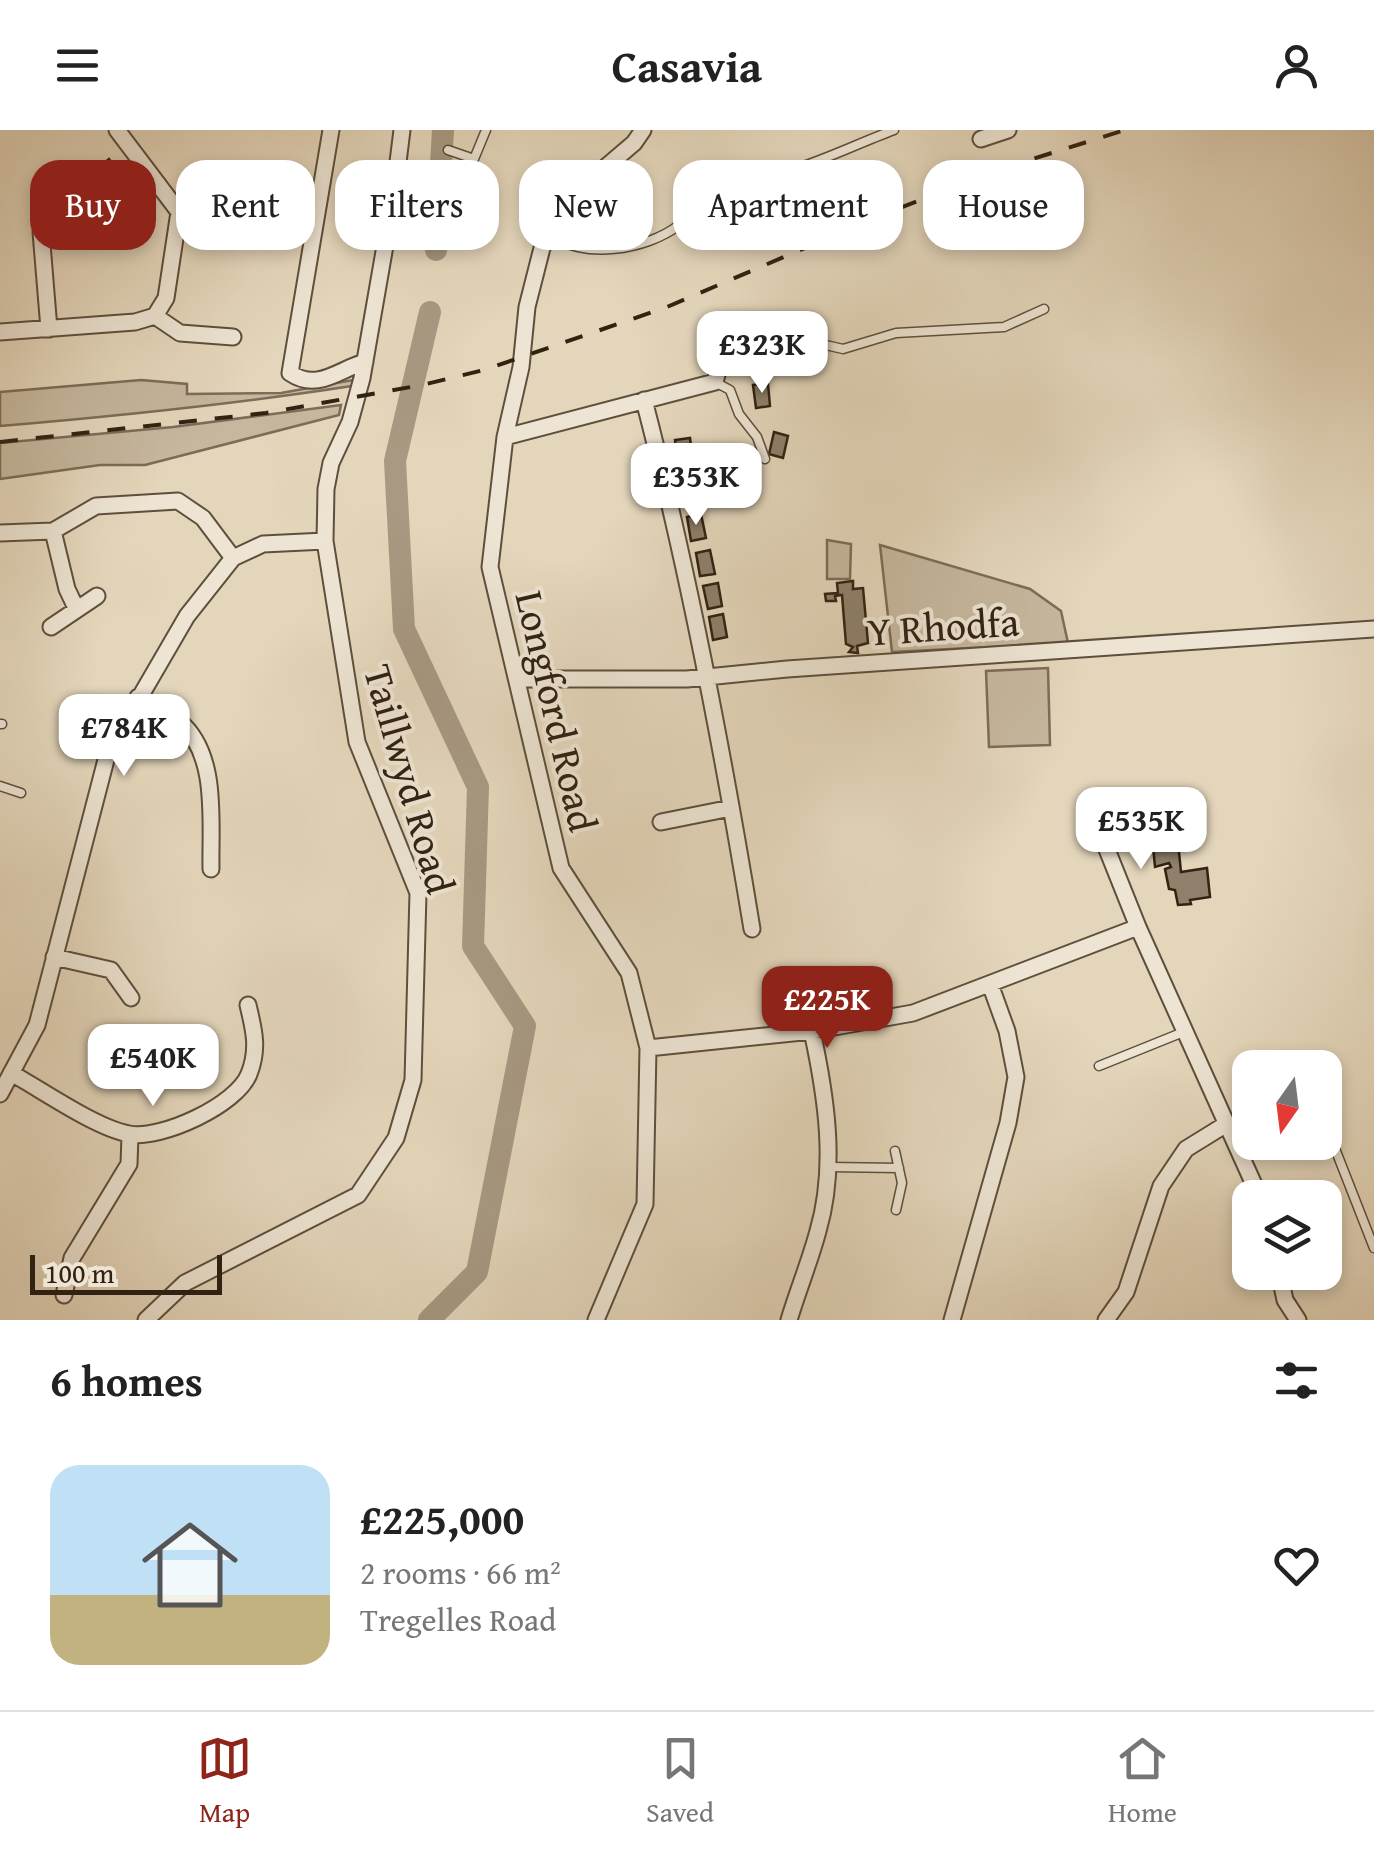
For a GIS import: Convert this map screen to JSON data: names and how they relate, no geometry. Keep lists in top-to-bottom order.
{
  "streets": {
    "street": ["Y Rhodfa", "Longford Road", "Taillwyd Road"]
  },
  "crossings": [
    ["Y Rhodfa", "Longford Road"]
  ],
  "scale_bar": "100 m",
  "north": "bottom",
  "page": {
    "header": "Casavia",
    "chip": [
      "Buy",
      "Rent",
      "Filters",
      "New",
      "Apartment",
      "House"
    ],
    "price": [
      "£323K",
      "£353K",
      "£784K",
      "£535K",
      "£225K",
      "£540K"
    ],
    "scale": "100 m",
    "heading": "6 homes",
    "list": [
      {
        "name": "£225,000",
        "note": "2 rooms · 66 m² · Tregelles Road"
      }
    ],
    "tabs": ["Map", "Saved", "Home"]
  }
}
